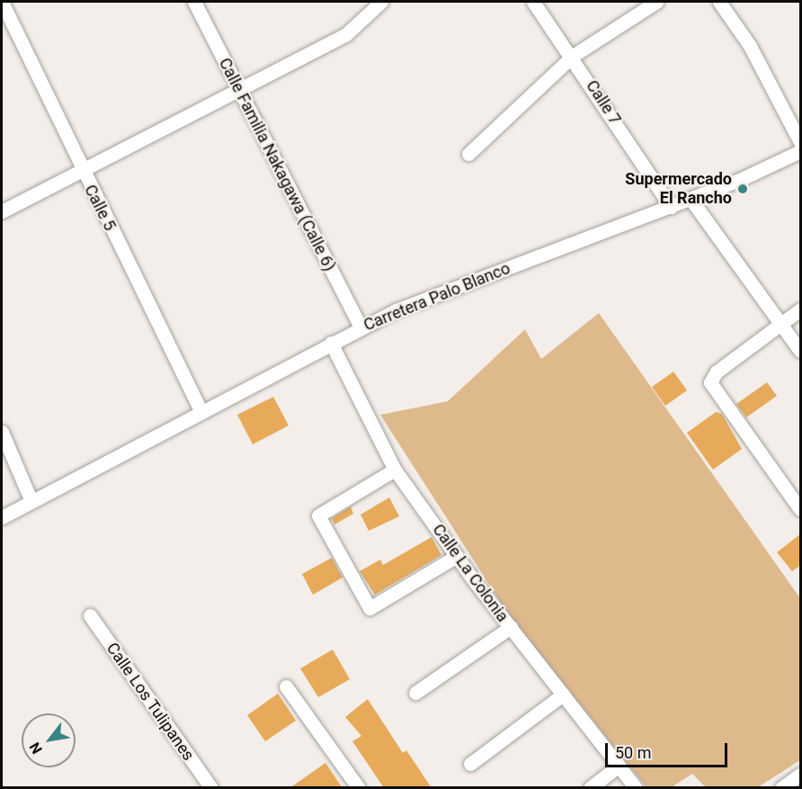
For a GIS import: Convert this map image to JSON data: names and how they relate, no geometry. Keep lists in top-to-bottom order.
{
  "streets": {
    "street": [
      "Calle 7",
      "Calle Familia Nakagawa (Calle 6)",
      "Calle 5",
      "Carretera Palo Blanco",
      "Calle La Colonia",
      "Calle Los Tulipanes"
    ]
  },
  "crossings": [
    ["Calle 7", "Carretera Palo Blanco"],
    ["Calle Familia Nakagawa (Calle 6)", "Carretera Palo Blanco"],
    ["Calle 5", "Carretera Palo Blanco"],
    ["Carretera Palo Blanco", "Calle La Colonia"]
  ],
  "places": ["Supermercado El Rancho"],
  "scale_bar": "50 m",
  "north": "bottom left"
}
